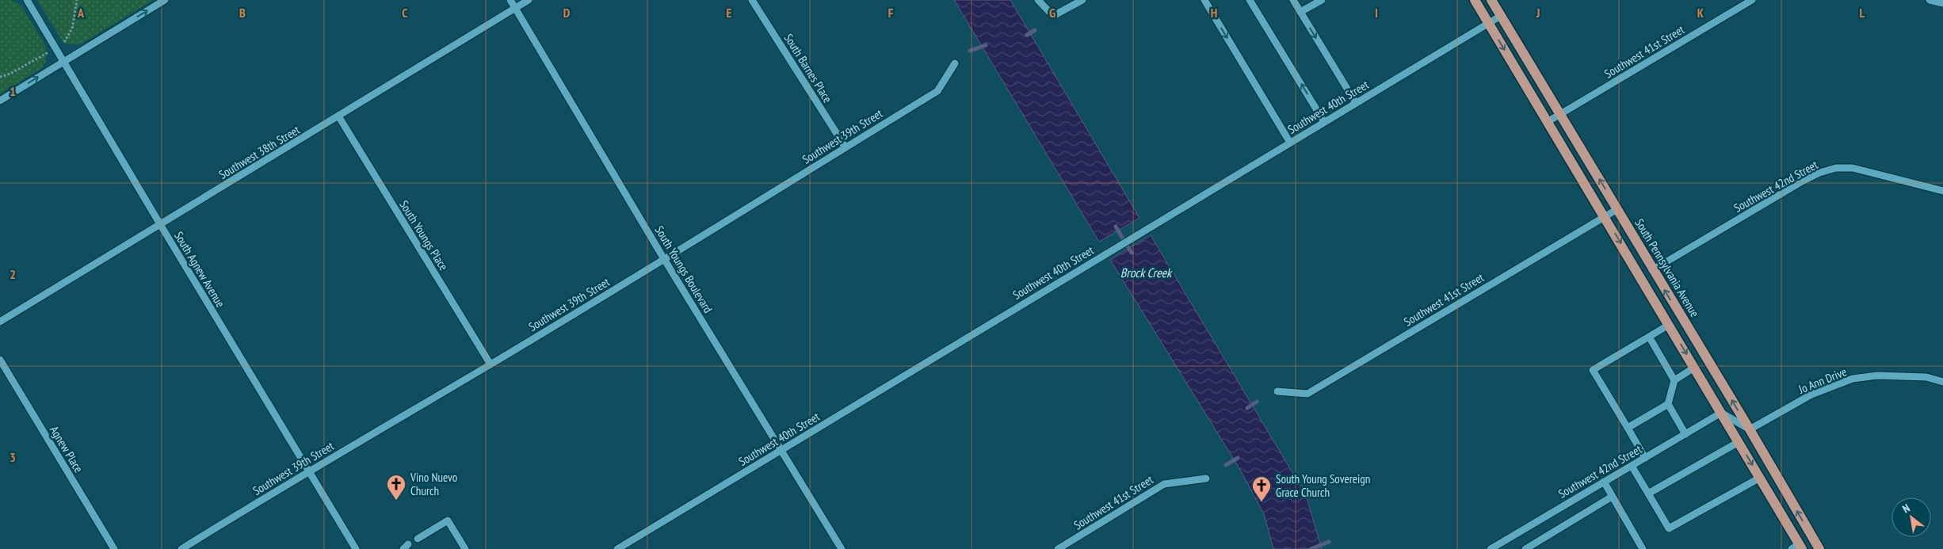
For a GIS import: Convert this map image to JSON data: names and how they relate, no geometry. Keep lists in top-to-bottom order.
{
  "streets": {
    "main road": ["South Pennsylvania Avenue"],
    "street": [
      "Southwest 41st Street",
      "South Barnes Place",
      "Southwest 40th Street",
      "Southwest 39th Street",
      "Southwest 38th Street",
      "Southwest 42nd Street",
      "South Youngs Place",
      "South Agnew Avenue",
      "South Youngs Boulevard",
      "Jo Ann Drive",
      "Agnew Place"
    ]
  },
  "crossings": [
    ["Southwest 41st Street", "South Pennsylvania Avenue"],
    ["South Barnes Place", "Southwest 39th Street"],
    ["Southwest 40th Street", "South Pennsylvania Avenue"],
    ["Southwest 40th Street", "South Youngs Boulevard"],
    ["Southwest 39th Street", "South Youngs Place"],
    ["Southwest 39th Street", "South Agnew Avenue"],
    ["Southwest 39th Street", "South Youngs Boulevard"],
    ["Southwest 38th Street", "South Youngs Place"],
    ["Southwest 38th Street", "South Agnew Avenue"],
    ["Southwest 38th Street", "South Youngs Boulevard"],
    ["Southwest 42nd Street", "South Pennsylvania Avenue"],
    ["South Pennsylvania Avenue", "Jo Ann Drive"]
  ],
  "water": ["Brock Creek"],
  "places": {
    "church": ["Vino Nuevo Church", "South Young Sovereign Grace Church"]
  },
  "north": "top left",
  "grid": {
    "columns": [
      "A",
      "B",
      "C",
      "D",
      "E",
      "F",
      "G",
      "H",
      "I",
      "J",
      "K",
      "L"
    ],
    "rows": ["1", "2", "3"]
  }
}
